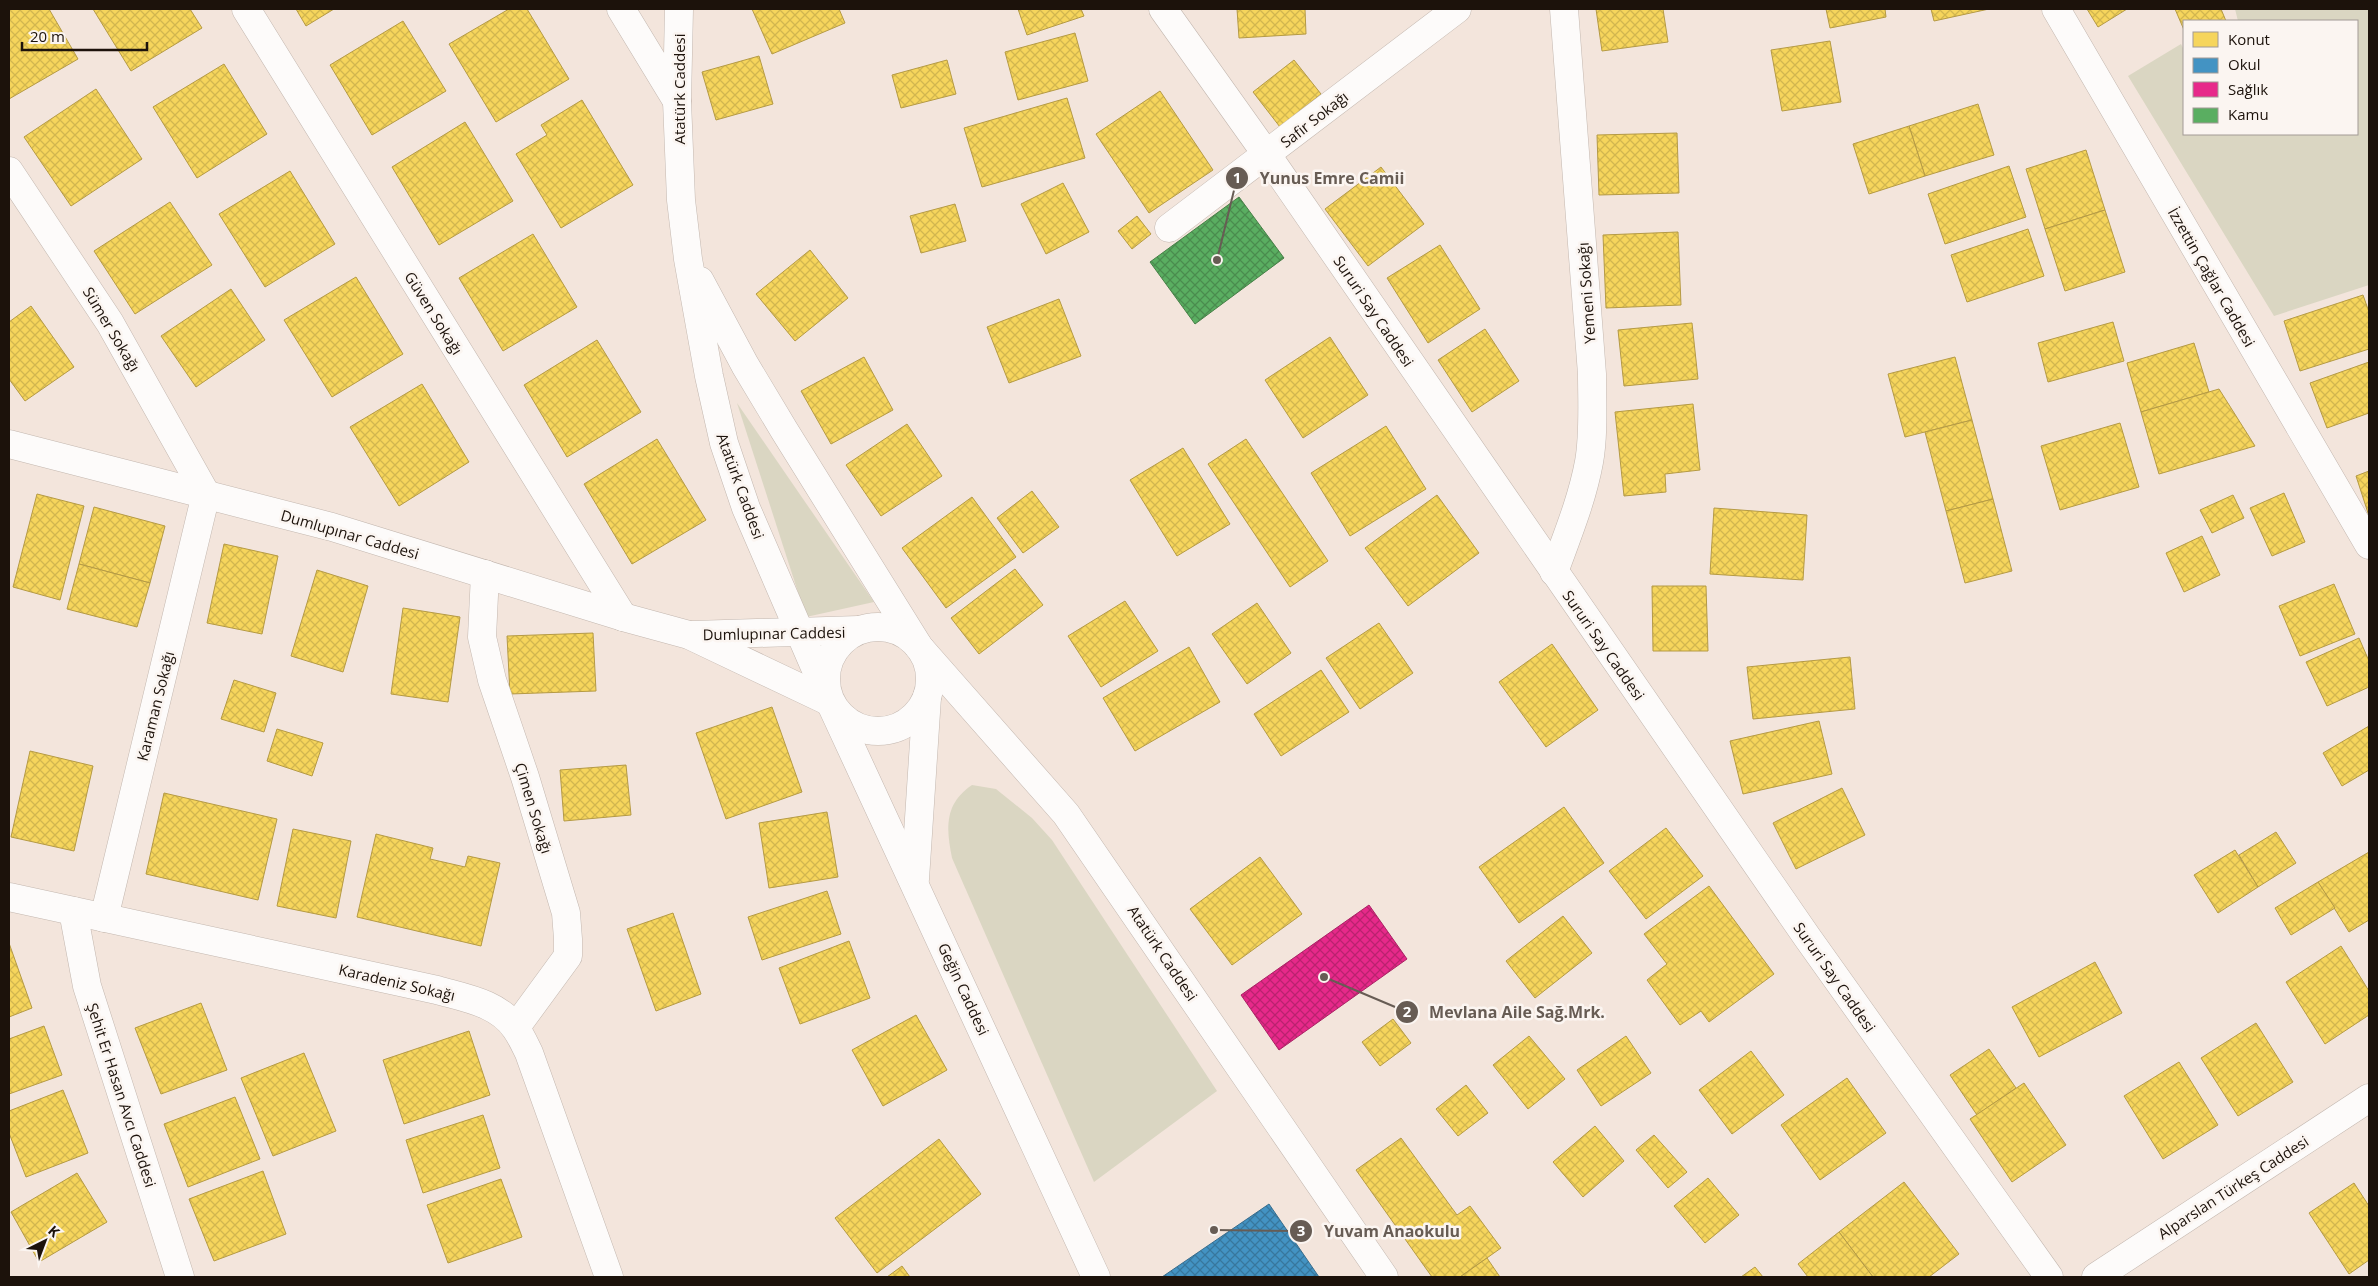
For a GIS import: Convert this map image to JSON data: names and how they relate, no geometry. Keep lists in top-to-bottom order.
{
  "streets": {
    "street": [
      "Atatürk Caddesi",
      "Safir Sokağı",
      "İzzettin Çağlar Caddesi",
      "Yemeni Sokağı",
      "Sururi Say Caddesi",
      "Güven Sokağı",
      "Sümer Sokağı",
      "Dumlupınar Caddesi",
      "Karaman Sokağı",
      "Çimen Sokağı",
      "Karadeniz Sokağı",
      "Geğin Caddesi",
      "Şehit Er Hasan Avcı Caddesi",
      "Alparslan Türkeş Caddesi"
    ]
  },
  "crossings": [
    ["Atatürk Caddesi", "Dumlupınar Caddesi"],
    ["Atatürk Caddesi", "Geğin Caddesi"],
    ["Safir Sokağı", "Sururi Say Caddesi"],
    ["Yemeni Sokağı", "Sururi Say Caddesi"],
    ["Güven Sokağı", "Dumlupınar Caddesi"],
    ["Sümer Sokağı", "Dumlupınar Caddesi"],
    ["Sümer Sokağı", "Karaman Sokağı"],
    ["Dumlupınar Caddesi", "Karaman Sokağı"],
    ["Dumlupınar Caddesi", "Çimen Sokağı"],
    ["Dumlupınar Caddesi", "Geğin Caddesi"],
    ["Karaman Sokağı", "Karadeniz Sokağı"],
    ["Çimen Sokağı", "Karadeniz Sokağı"],
    ["Karadeniz Sokağı", "Şehit Er Hasan Avcı Caddesi"]
  ],
  "places": ["Yunus Emre Camii", "Mevlana Aile Sağ.Mrk.", "Yuvam Anaokulu"],
  "legend": [
    "Konut",
    "Okul",
    "Sağlık",
    "Kamu"
  ],
  "scale_bar": "20 m",
  "north": "top right"
}
